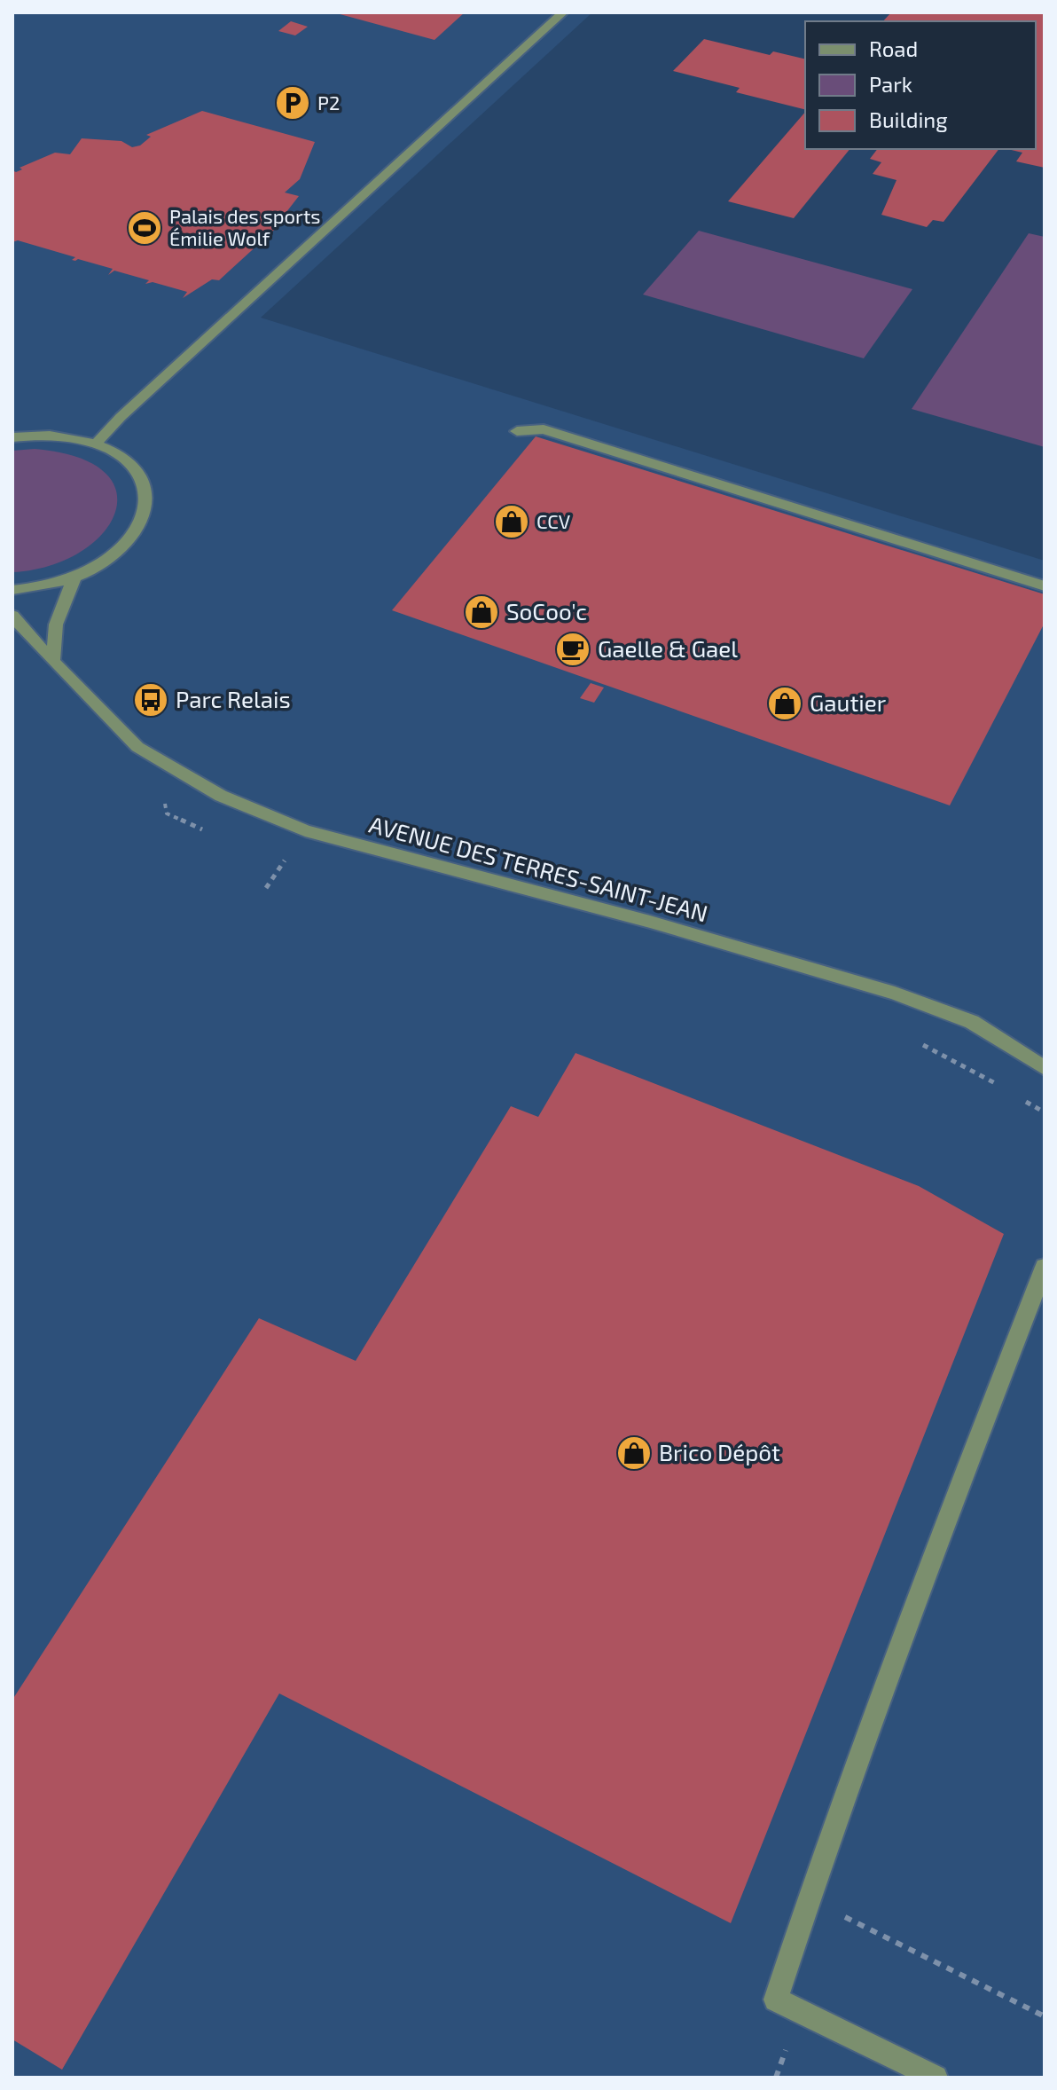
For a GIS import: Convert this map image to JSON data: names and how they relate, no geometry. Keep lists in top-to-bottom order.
{
  "streets": {
    "street": ["AVENUE DES TERRES-SAINT-JEAN"]
  },
  "places": {
    "parking": ["P2"],
    "sports": ["Palais des sports Émilie Wolf"],
    "shop": [
      "CCV",
      "SoCoo'c",
      "Gautier",
      "Brico Dépôt"
    ],
    "cafe": ["Gaelle & Gael"],
    "bus stop": ["Parc Relais"]
  },
  "legend": ["Road", "Park", "Building"]
}
